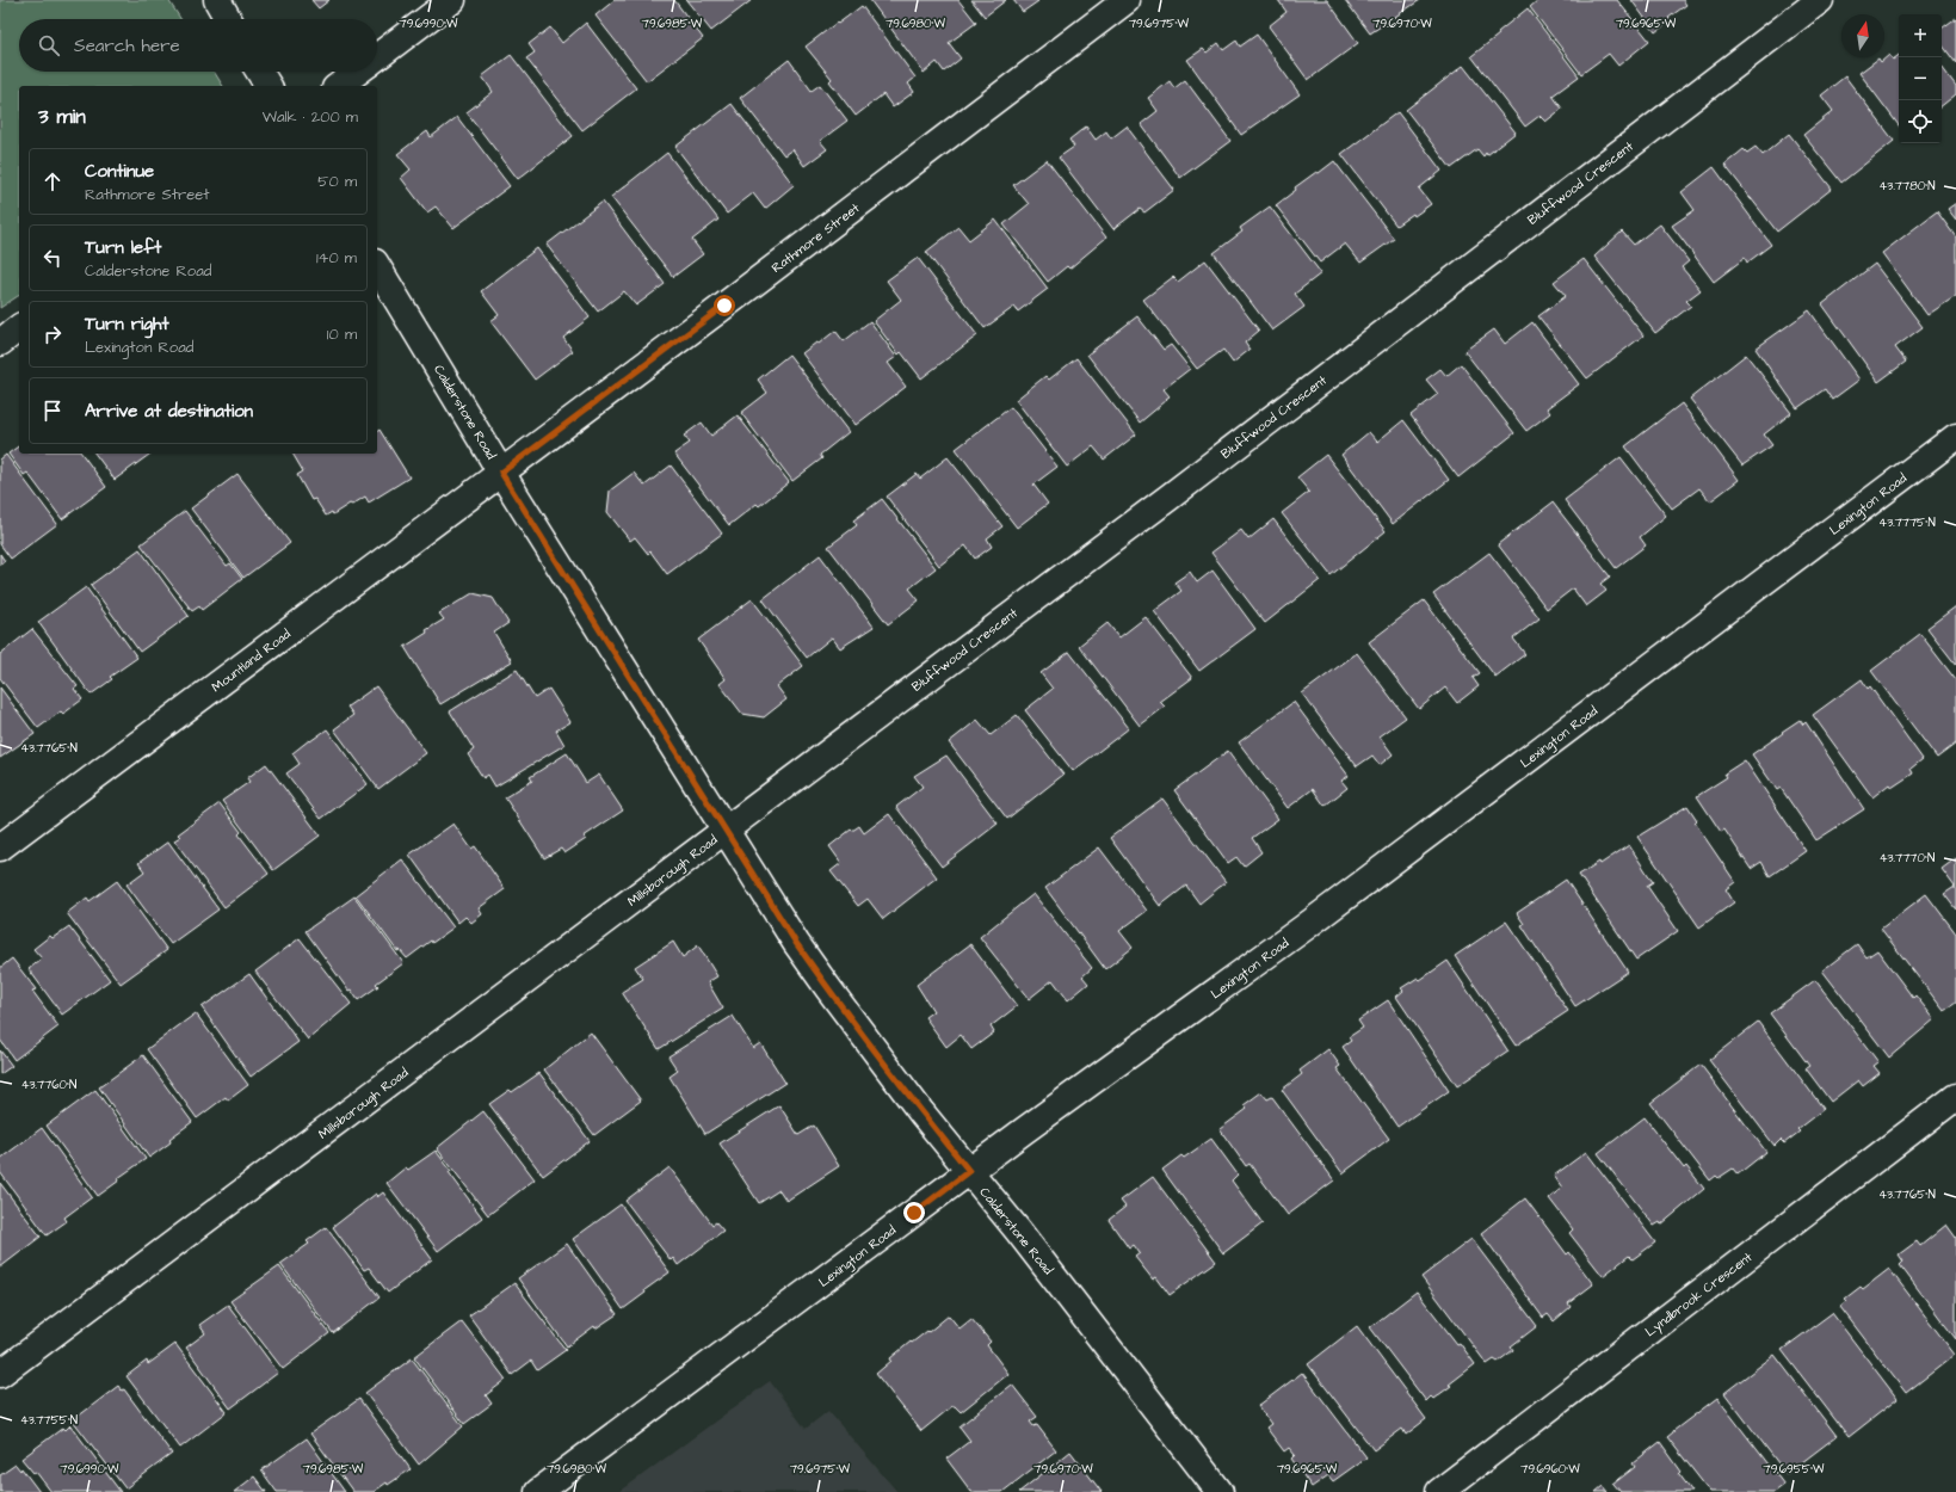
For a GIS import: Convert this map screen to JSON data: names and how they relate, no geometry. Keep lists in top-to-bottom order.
{
  "streets": {
    "street": [
      "Bluffwood Crescent",
      "Rathmore Street",
      "Calderstone Road",
      "Lexington Road",
      "Mountland Road",
      "Millsborough Road",
      "Lyndbrook Crescent"
    ]
  },
  "crossings": [
    ["Bluffwood Crescent", "Calderstone Road"],
    ["Bluffwood Crescent", "Millsborough Road"],
    ["Rathmore Street", "Calderstone Road"],
    ["Rathmore Street", "Mountland Road"],
    ["Calderstone Road", "Lexington Road"],
    ["Calderstone Road", "Mountland Road"],
    ["Calderstone Road", "Millsborough Road"]
  ],
  "north": "top",
  "page": {
    "map_buttons": ["+", "−"],
    "search": "Search here",
    "heading": ["3 min", "Walk · 200 m"],
    "list": [
      ["Continue", "Rathmore Street", "50 m"],
      ["Turn left", "Calderstone Road", "140 m"],
      ["Turn right", "Lexington Road", "10 m"],
      "Arrive at destination"
    ]
  },
  "coordinates": [
    "79.6990°W",
    "79.6985°W",
    "79.6980°W",
    "79.6975°W",
    "79.6970°W",
    "79.6965°W",
    "43.7780°N",
    "43.7775°N",
    "43.7765°N",
    "43.7770°N",
    "43.7760°N",
    "43.7755°N",
    "79.6960°W",
    "79.6955°W"
  ]
}
